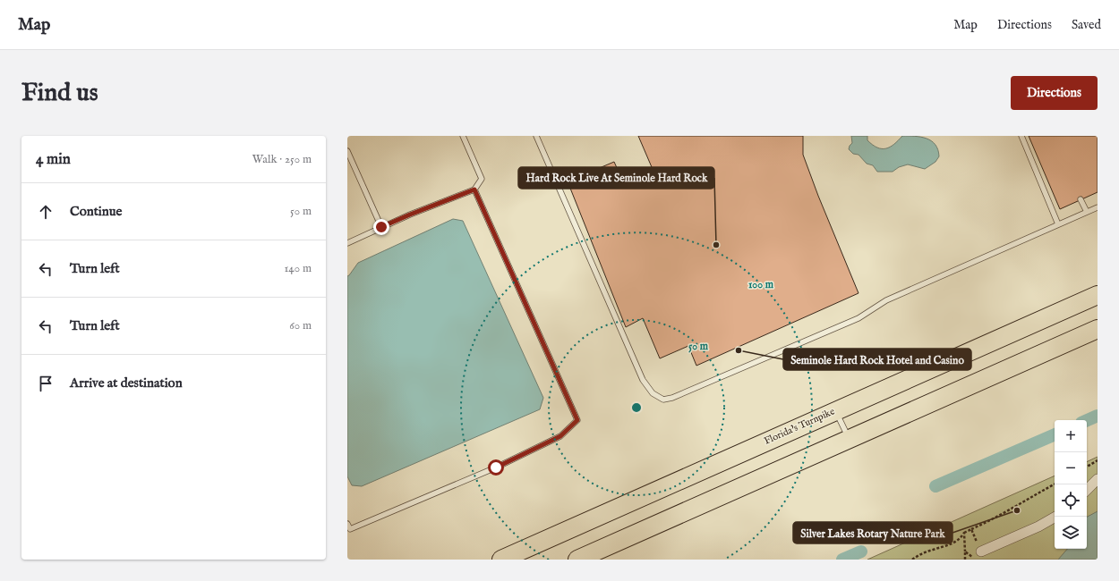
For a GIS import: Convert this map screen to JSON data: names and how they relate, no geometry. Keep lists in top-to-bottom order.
{
  "streets": {
    "highway": ["Florida's Turnpike"]
  },
  "places": ["Hard Rock Live At Seminole Hard Rock", "Seminole Hard Rock Hotel and Casino", "Silver Lakes Rotary Nature Park"],
  "page": {
    "header": "Map",
    "nav": ["Map", "Directions", "Saved"],
    "buttons": "Directions",
    "title": "Find us",
    "heading": ["4 min", "Walk · 250 m"],
    "list": [
      ["Continue", "50 m"],
      ["Turn left", "140 m"],
      ["Turn left", "60 m"],
      "Arrive at destination"
    ],
    "map_buttons": ["+", "−"]
  },
  "rings": ["100 m", "50 m"]
}
